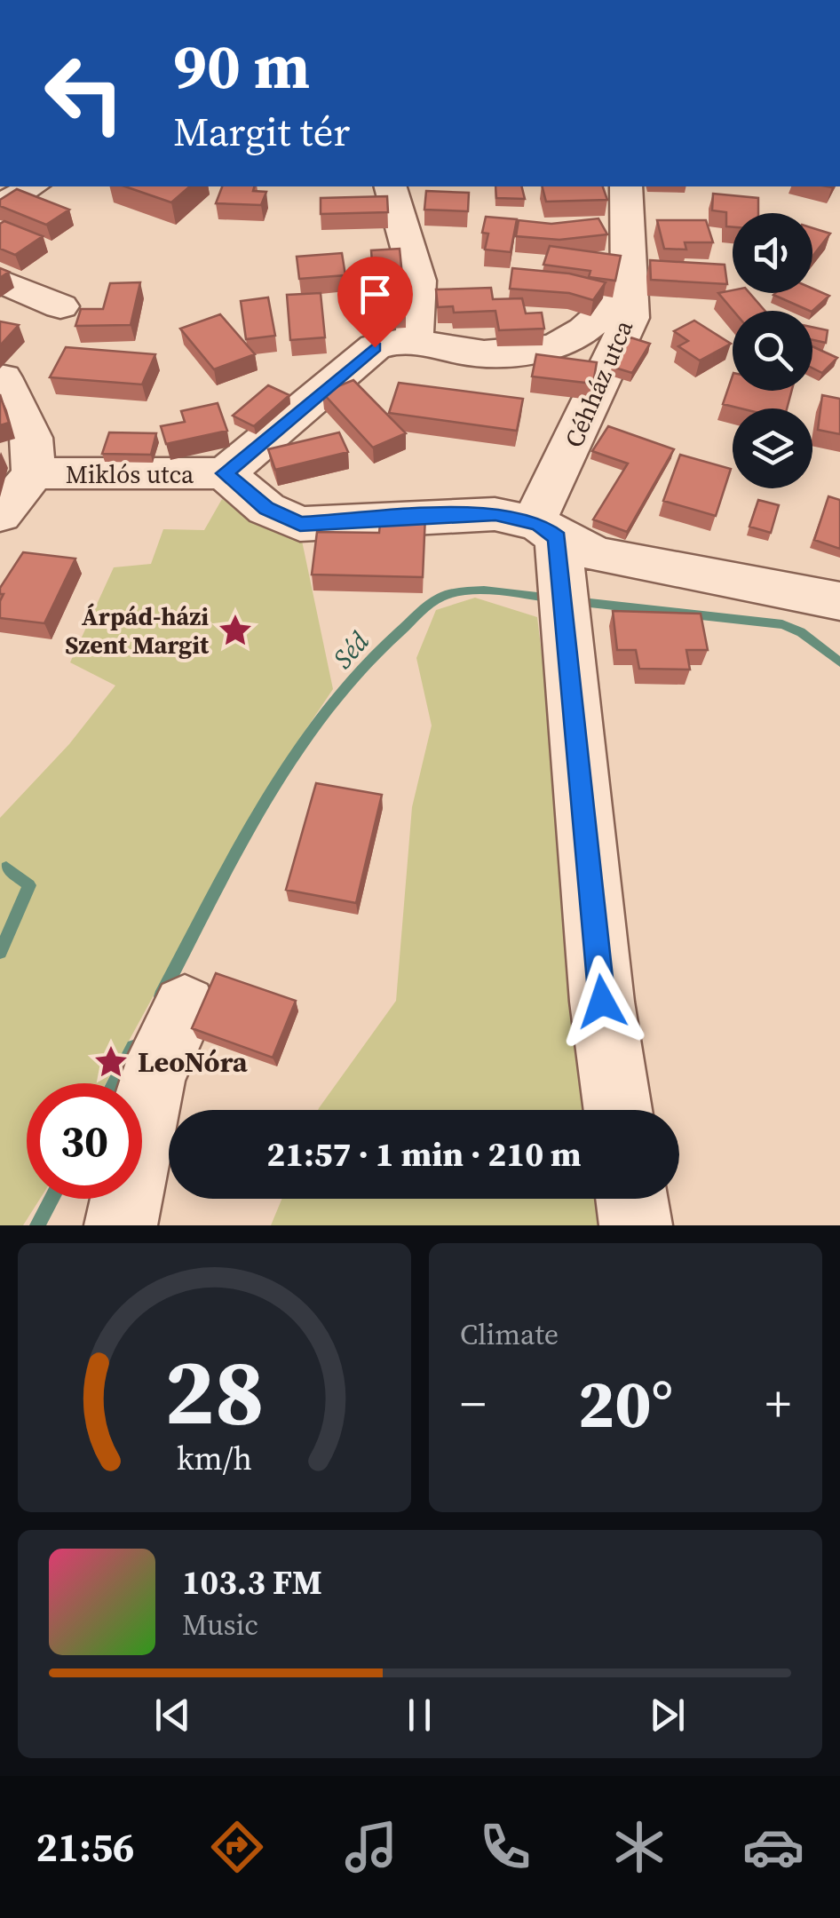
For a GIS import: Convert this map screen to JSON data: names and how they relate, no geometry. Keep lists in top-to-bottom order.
{
  "streets": {
    "street": ["Céhház utca", "Miklós utca"]
  },
  "water": ["Séd"],
  "places": {
    "place": ["Árpád-házi Szent Margit", "LeoNóra"]
  },
  "page": {
    "turn": ["90 m", "Margit tér"],
    "limit": "30",
    "trip": "21:57 · 1 min · 210 m",
    "tile": "Climate",
    "heat": ["−", "20°", "+"],
    "song": ["103.3 FM", "Music"],
    "tabs": "21:56",
    "gauge": ["28", "km/h"]
  }
}
